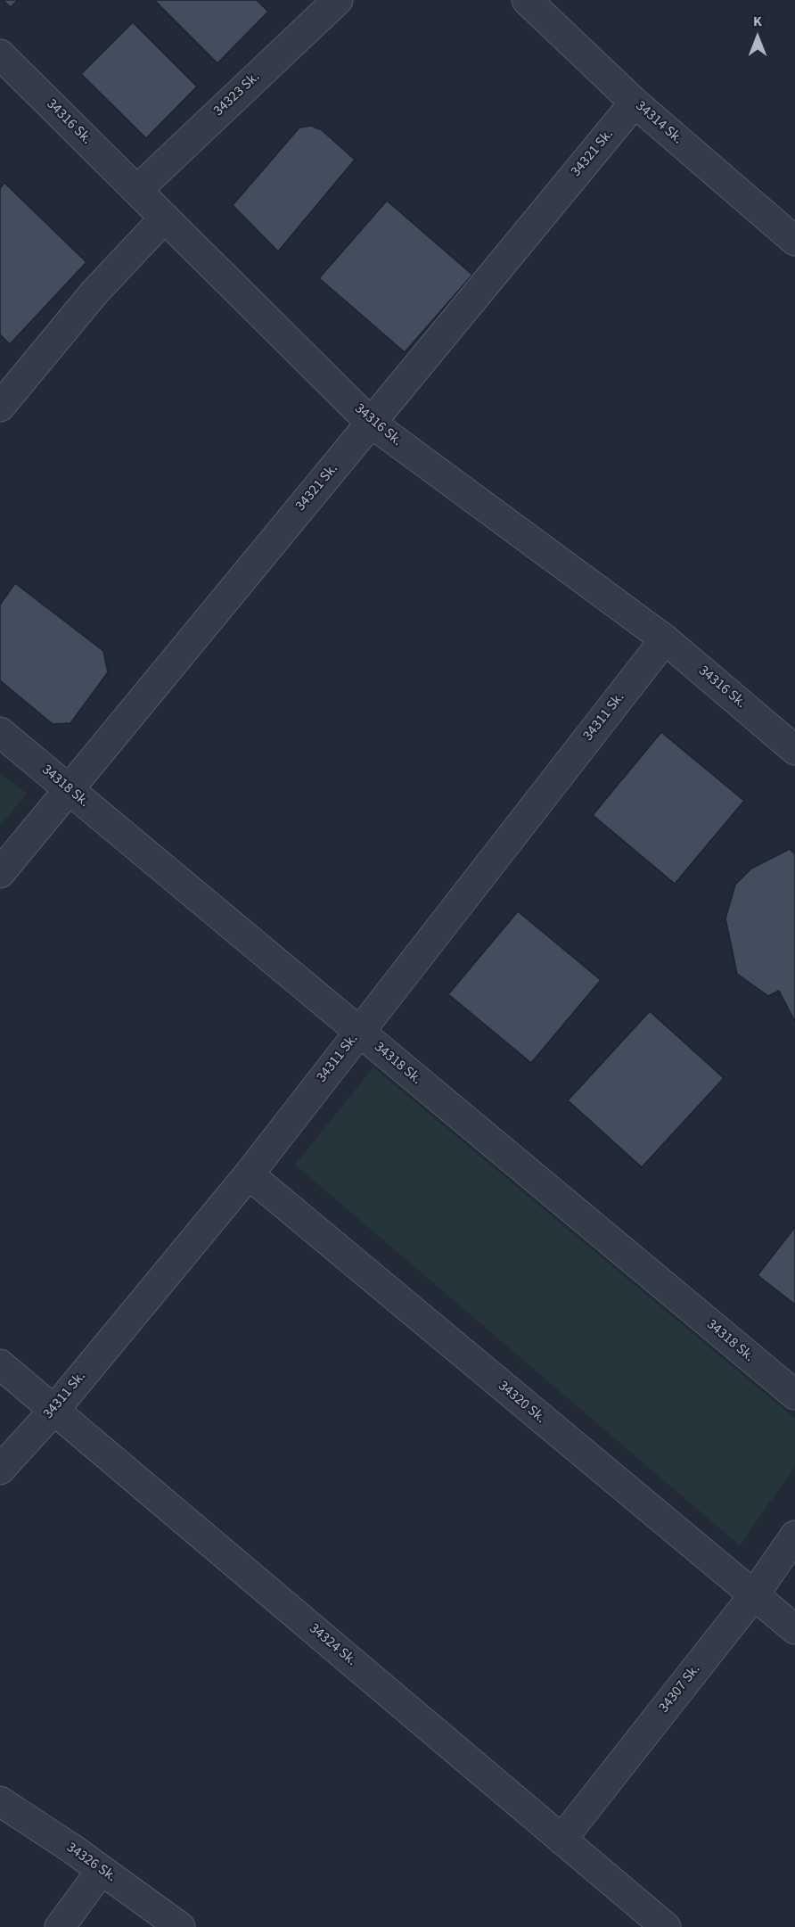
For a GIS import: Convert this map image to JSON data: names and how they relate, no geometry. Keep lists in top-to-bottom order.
{
  "streets": {
    "street": [
      "34323 Sk.",
      "34316 Sk.",
      "34314 Sk.",
      "34321 Sk.",
      "34311 Sk.",
      "34318 Sk.",
      "34320 Sk.",
      "34324 Sk.",
      "34307 Sk.",
      "34326 Sk."
    ]
  },
  "crossings": [
    ["34323 Sk.", "34316 Sk."],
    ["34316 Sk.", "34321 Sk."],
    ["34316 Sk.", "34311 Sk."],
    ["34314 Sk.", "34321 Sk."],
    ["34321 Sk.", "34318 Sk."],
    ["34311 Sk.", "34318 Sk."],
    ["34311 Sk.", "34320 Sk."],
    ["34311 Sk.", "34324 Sk."],
    ["34320 Sk.", "34307 Sk."],
    ["34324 Sk.", "34307 Sk."]
  ],
  "north": "top"
}
